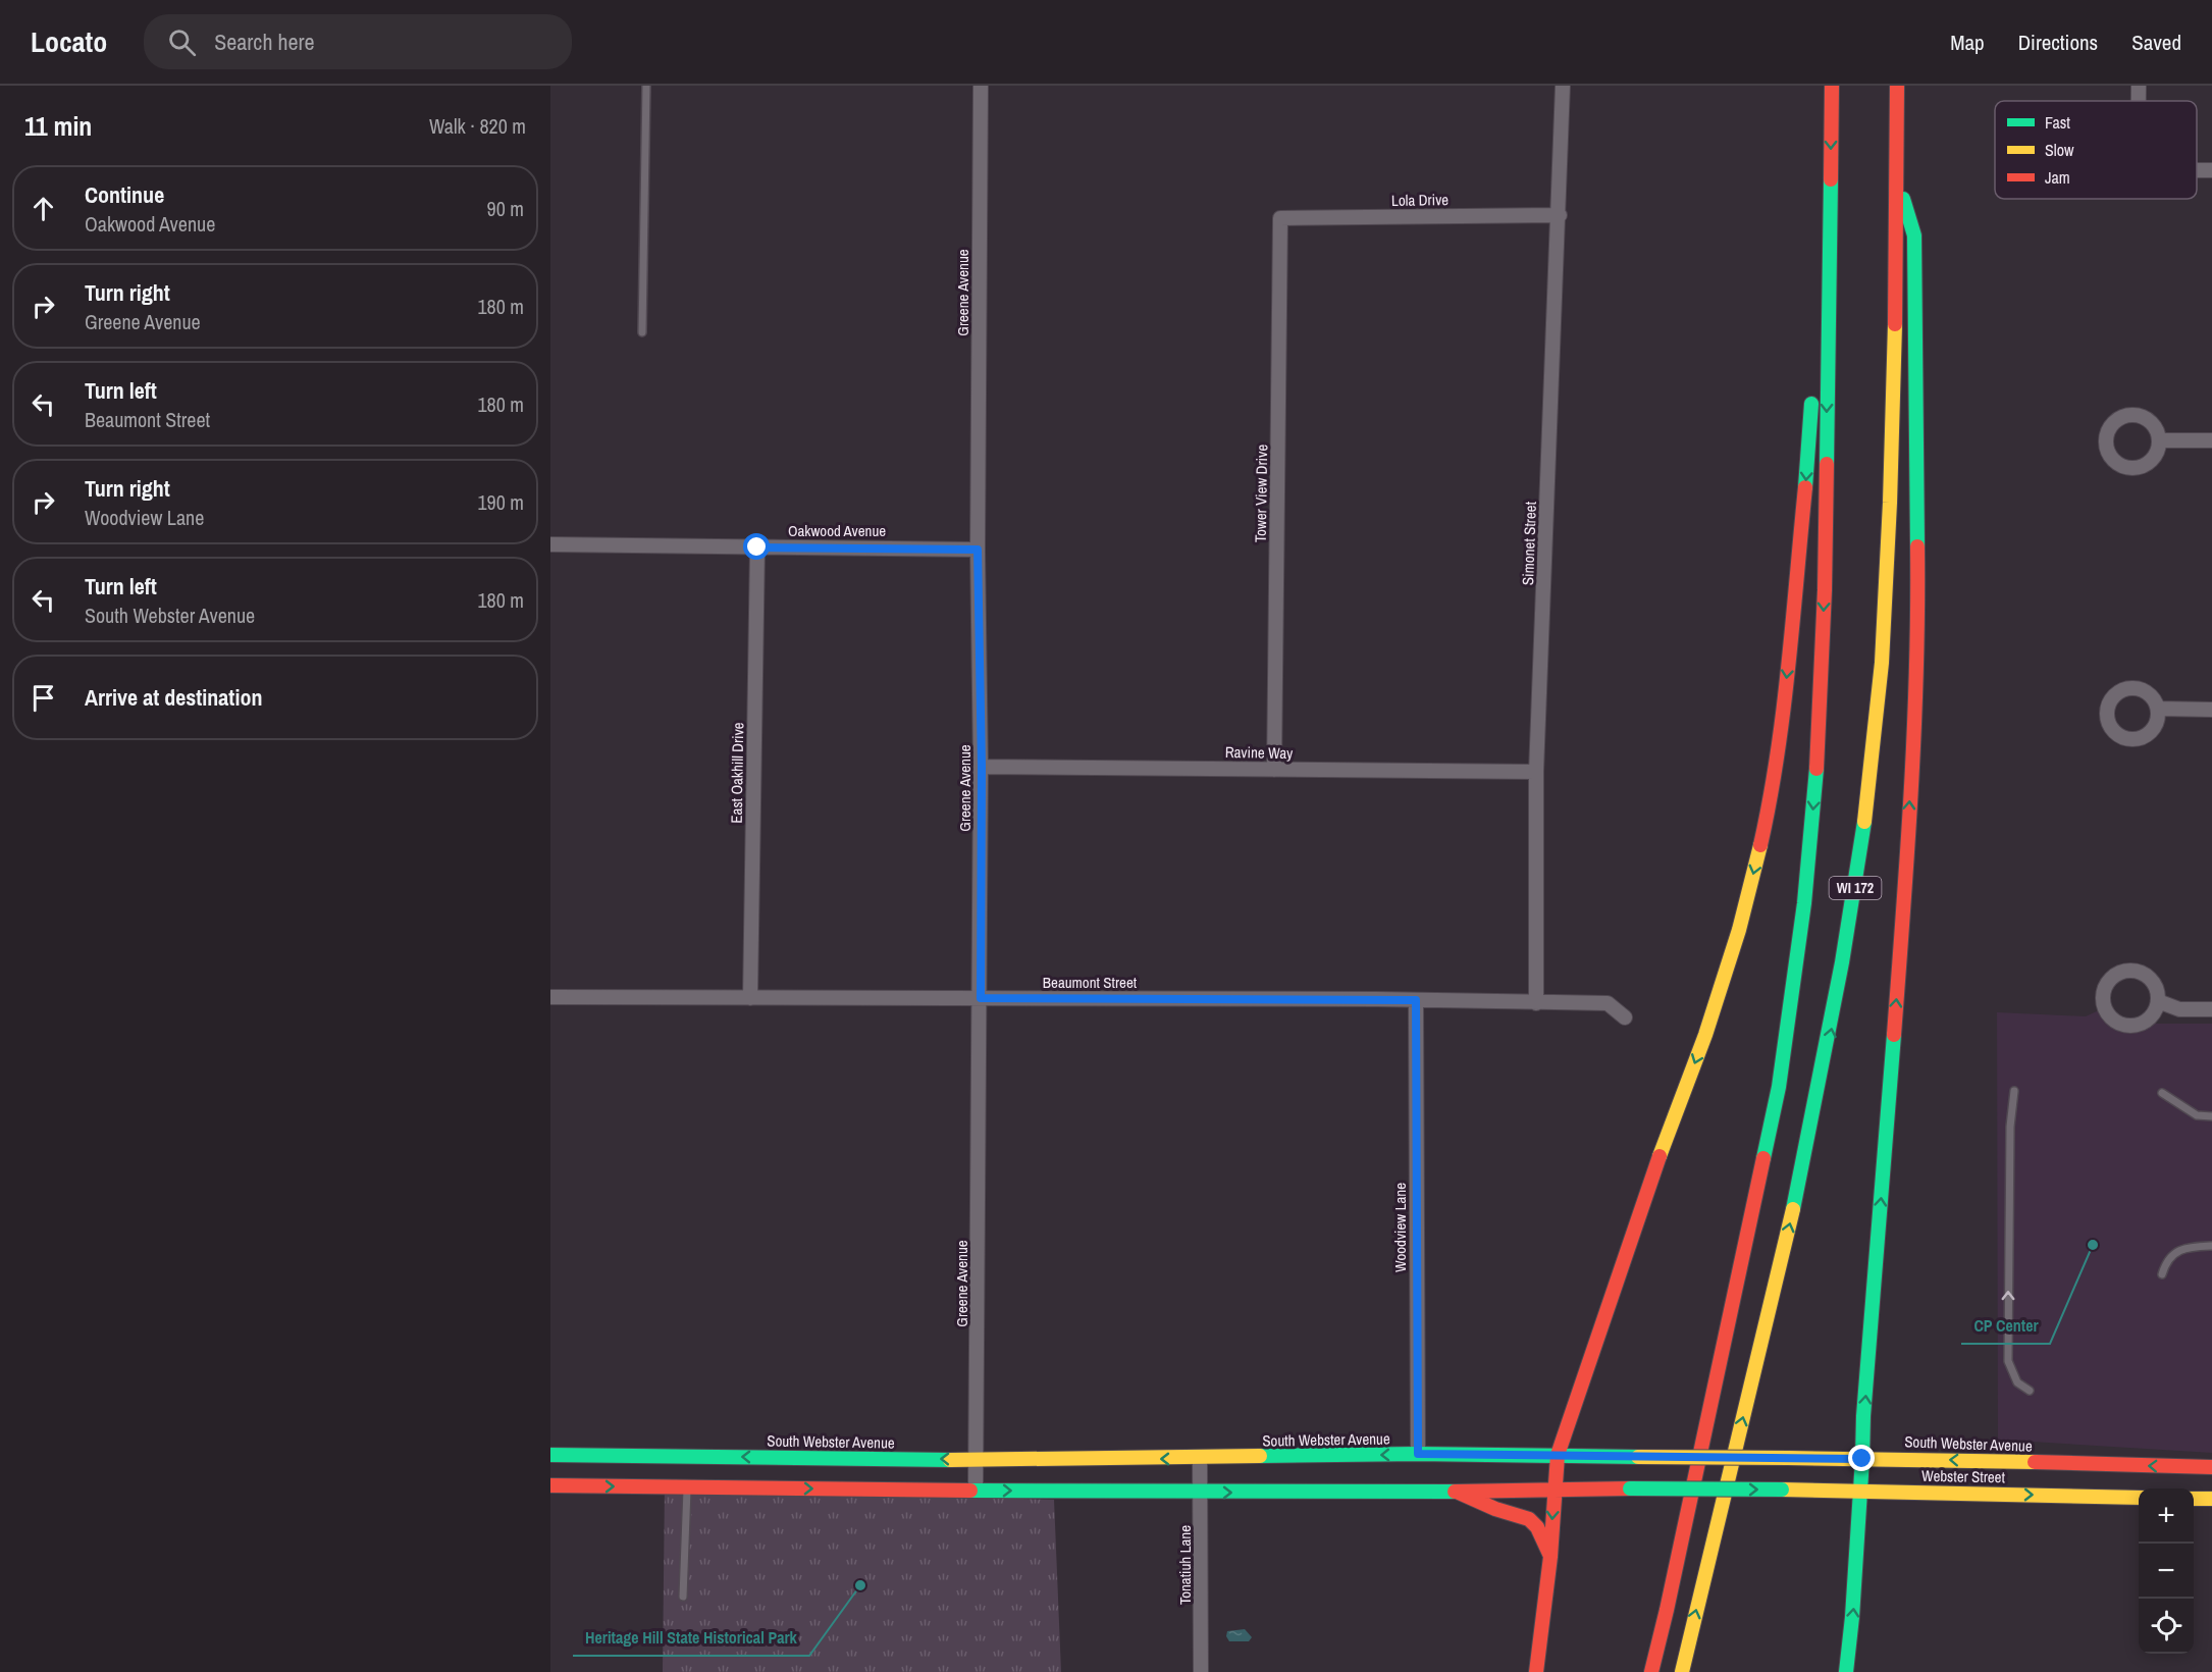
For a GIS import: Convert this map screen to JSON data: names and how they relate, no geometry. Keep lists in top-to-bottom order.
{
  "streets": {
    "main road": ["WI 172", "South Webster Avenue", "Webster Street"],
    "street": [
      "Lola Drive",
      "Greene Avenue",
      "Tower View Drive",
      "Oakwood Avenue",
      "Simonet Street",
      "Ravine Way",
      "East Oakhill Drive",
      "Beaumont Street",
      "Woodview Lane",
      "Tonatiuh Lane"
    ]
  },
  "crossings": [
    ["Lola Drive", "Tower View Drive"],
    ["Lola Drive", "Simonet Street"],
    ["Greene Avenue", "Oakwood Avenue"],
    ["Greene Avenue", "Ravine Way"],
    ["Greene Avenue", "Beaumont Street"],
    ["Greene Avenue", "South Webster Avenue"],
    ["Tower View Drive", "Ravine Way"],
    ["Oakwood Avenue", "East Oakhill Drive"],
    ["Simonet Street", "Ravine Way"],
    ["Simonet Street", "Beaumont Street"],
    ["East Oakhill Drive", "Beaumont Street"],
    ["Beaumont Street", "Woodview Lane"],
    ["Woodview Lane", "South Webster Avenue"],
    ["South Webster Avenue", "Tonatiuh Lane"]
  ],
  "one_way": ["Webster Street"],
  "places": ["CP Center", "Heritage Hill State Historical Park"],
  "legend": ["Fast", "Slow", "Jam"],
  "page": {
    "header": "Locato",
    "search": "Search here",
    "nav": ["Map", "Directions", "Saved"],
    "heading": ["11 min", "Walk · 820 m"],
    "list": [
      ["Continue", "Oakwood Avenue", "90 m"],
      ["Turn right", "Greene Avenue", "180 m"],
      ["Turn left", "Beaumont Street", "180 m"],
      ["Turn right", "Woodview Lane", "190 m"],
      ["Turn left", "South Webster Avenue", "180 m"],
      "Arrive at destination"
    ],
    "map_buttons": ["+", "−"]
  }
}
